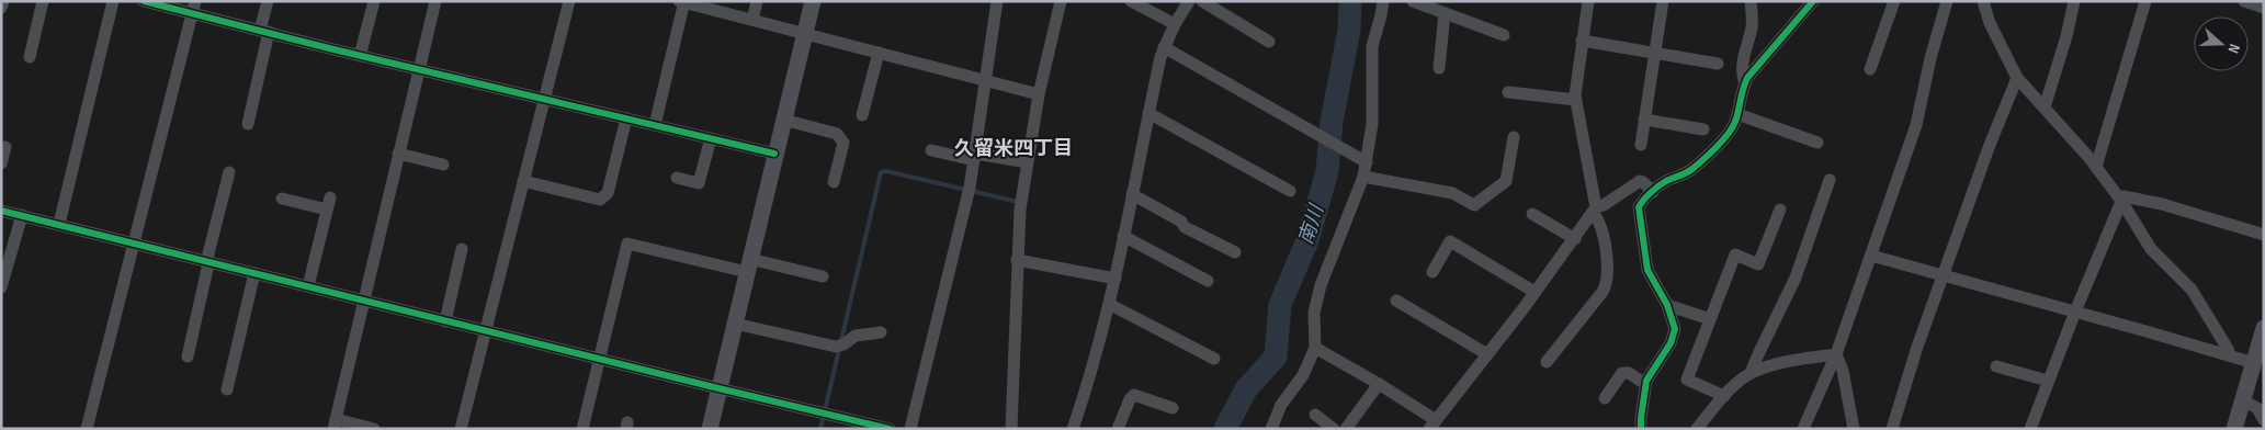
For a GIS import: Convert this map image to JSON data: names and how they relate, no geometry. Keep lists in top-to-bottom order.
{
  "districts": ["久留米四丁目"],
  "water": ["南川"],
  "north": "right"
}
